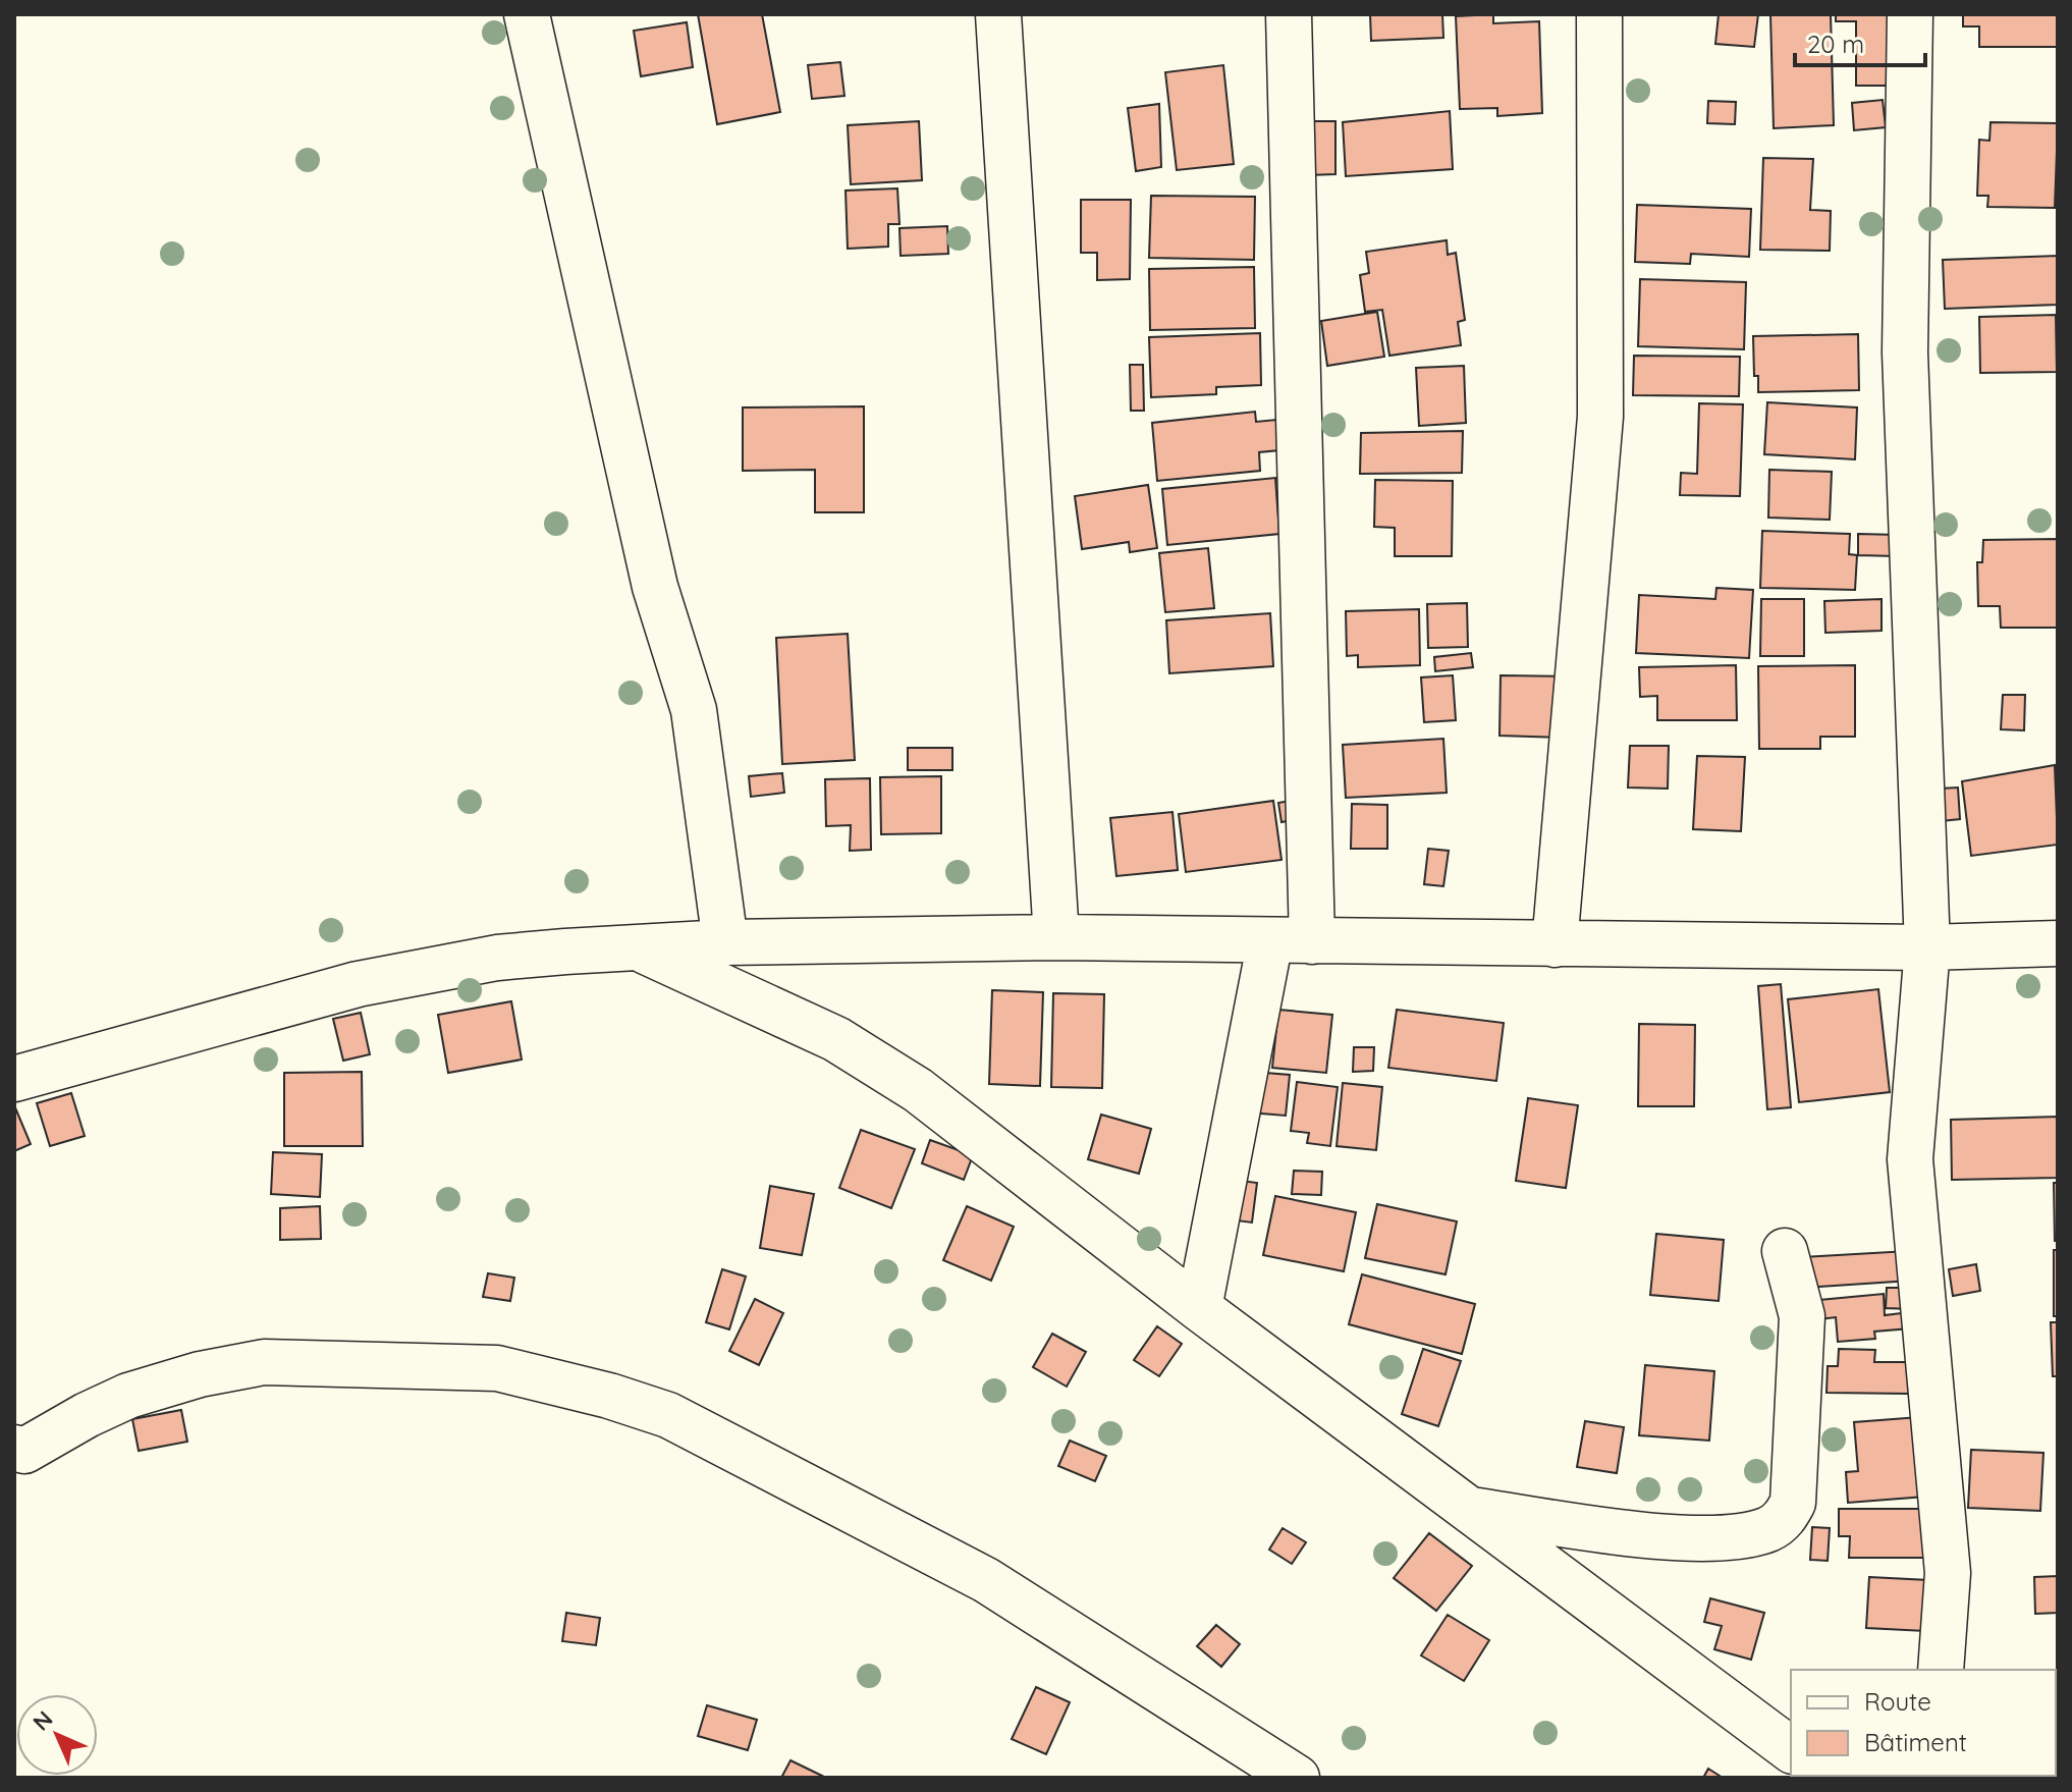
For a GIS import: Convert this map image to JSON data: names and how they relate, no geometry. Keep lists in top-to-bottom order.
{
  "legend": ["Route", "Bâtiment"],
  "scale_bar": "20 m",
  "north": "top left"
}
